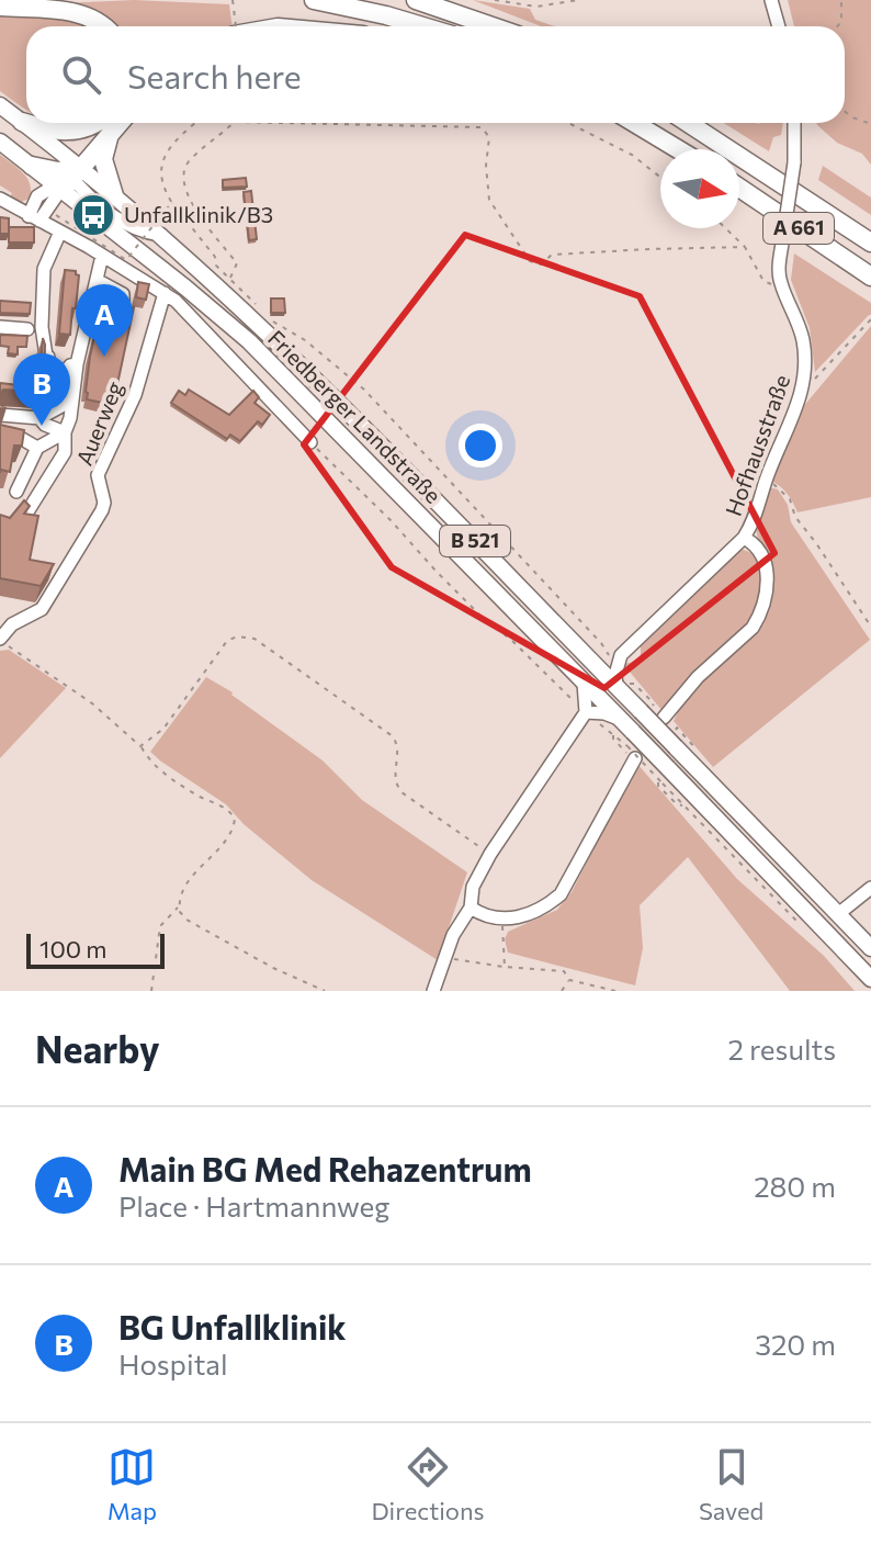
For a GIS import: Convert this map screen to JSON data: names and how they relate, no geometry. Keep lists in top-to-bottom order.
{
  "streets": {
    "highway": ["A 661"],
    "main road": ["Friedberger Landstraße", "B 521"],
    "street": ["Auerweg", "Hofhausstraße"]
  },
  "places": {
    "bus stop": ["Unfallklinik/B3"]
  },
  "scale_bar": "100 m",
  "north": "right",
  "page": {
    "search": "Search here",
    "pins": ["A", "B"],
    "scale": "100 m",
    "heading": ["Nearby", "2 results"],
    "list": [
      {
        "mark": "A",
        "name": "Main BG Med Rehazentrum",
        "note": "Place · Hartmannweg",
        "value": "280 m"
      },
      {
        "mark": "B",
        "name": "BG Unfallklinik",
        "note": "Hospital",
        "value": "320 m"
      }
    ],
    "nav": ["Map", "Directions", "Saved"]
  }
}
